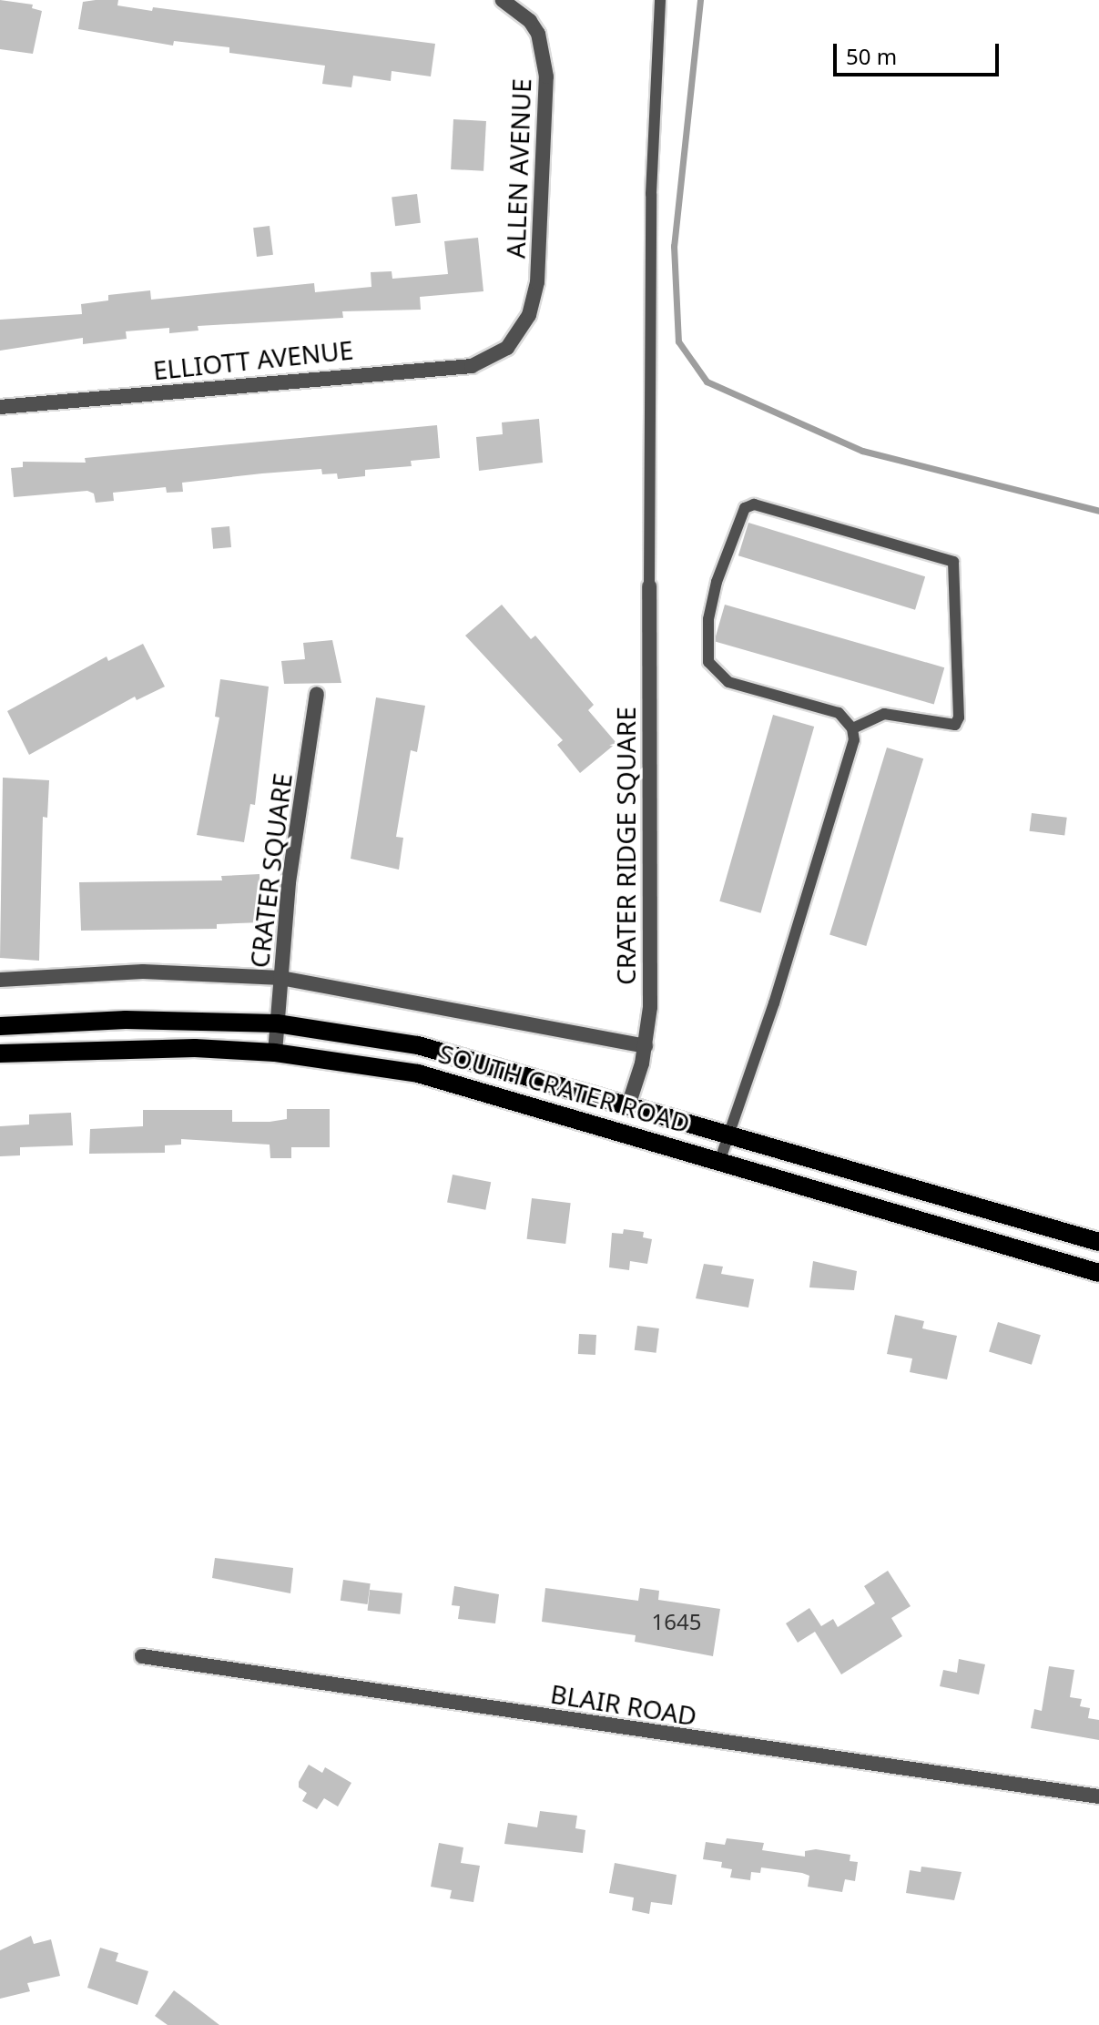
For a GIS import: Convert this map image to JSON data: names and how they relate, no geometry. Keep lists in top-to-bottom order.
{
  "streets": {
    "main road": ["SOUTH CRATER ROAD"],
    "street": [
      "ALLEN AVENUE",
      "ELLIOTT AVENUE",
      "CRATER RIDGE SQUARE",
      "CRATER SQUARE",
      "BLAIR ROAD"
    ]
  },
  "crossings": [
    ["ALLEN AVENUE", "ELLIOTT AVENUE"],
    ["CRATER RIDGE SQUARE", "SOUTH CRATER ROAD"],
    ["CRATER SQUARE", "SOUTH CRATER ROAD"]
  ],
  "house_numbers": ["1645"],
  "scale_bar": "50 m"
}
